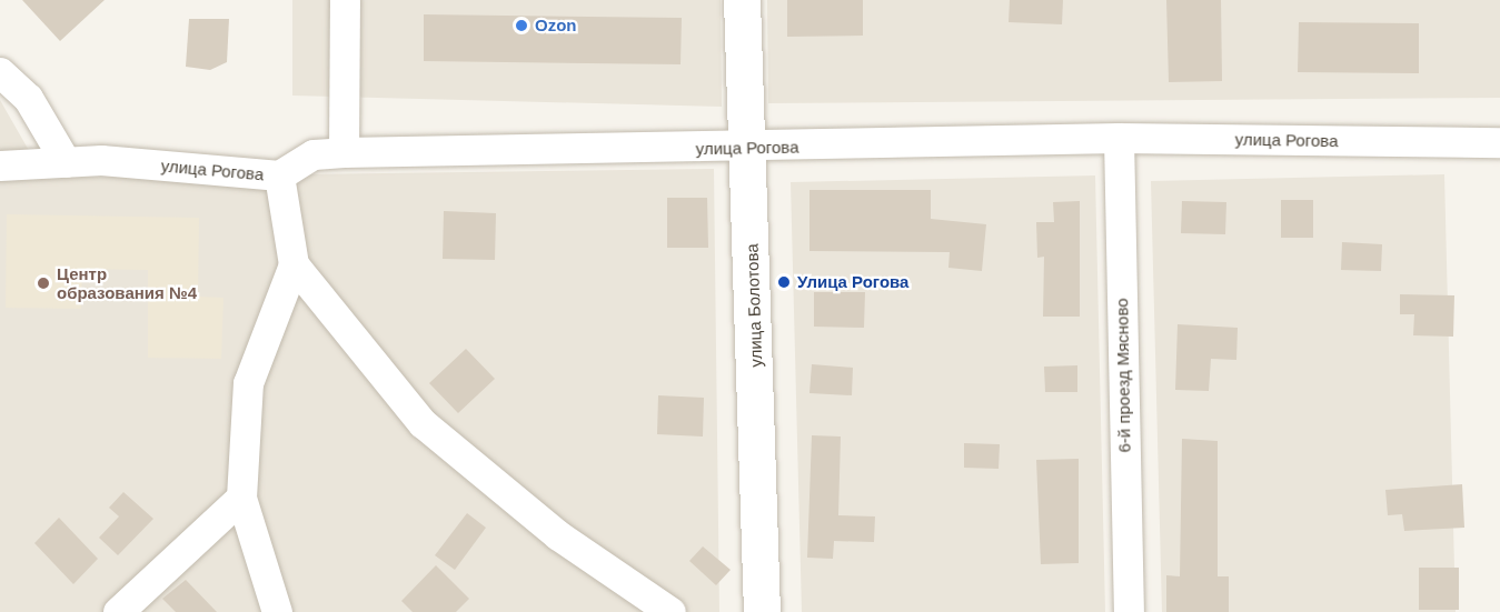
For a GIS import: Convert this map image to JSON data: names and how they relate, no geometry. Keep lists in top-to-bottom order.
{
  "streets": {
    "street": ["улица Рогова", "улица Болотова", "6-й проезд Мясново"]
  },
  "crossings": [
    ["улица Рогова", "улица Болотова"],
    ["улица Рогова", "6-й проезд Мясново"]
  ],
  "places": ["Ozon", "Улица Рогова", "Центр образования №4"]
}
